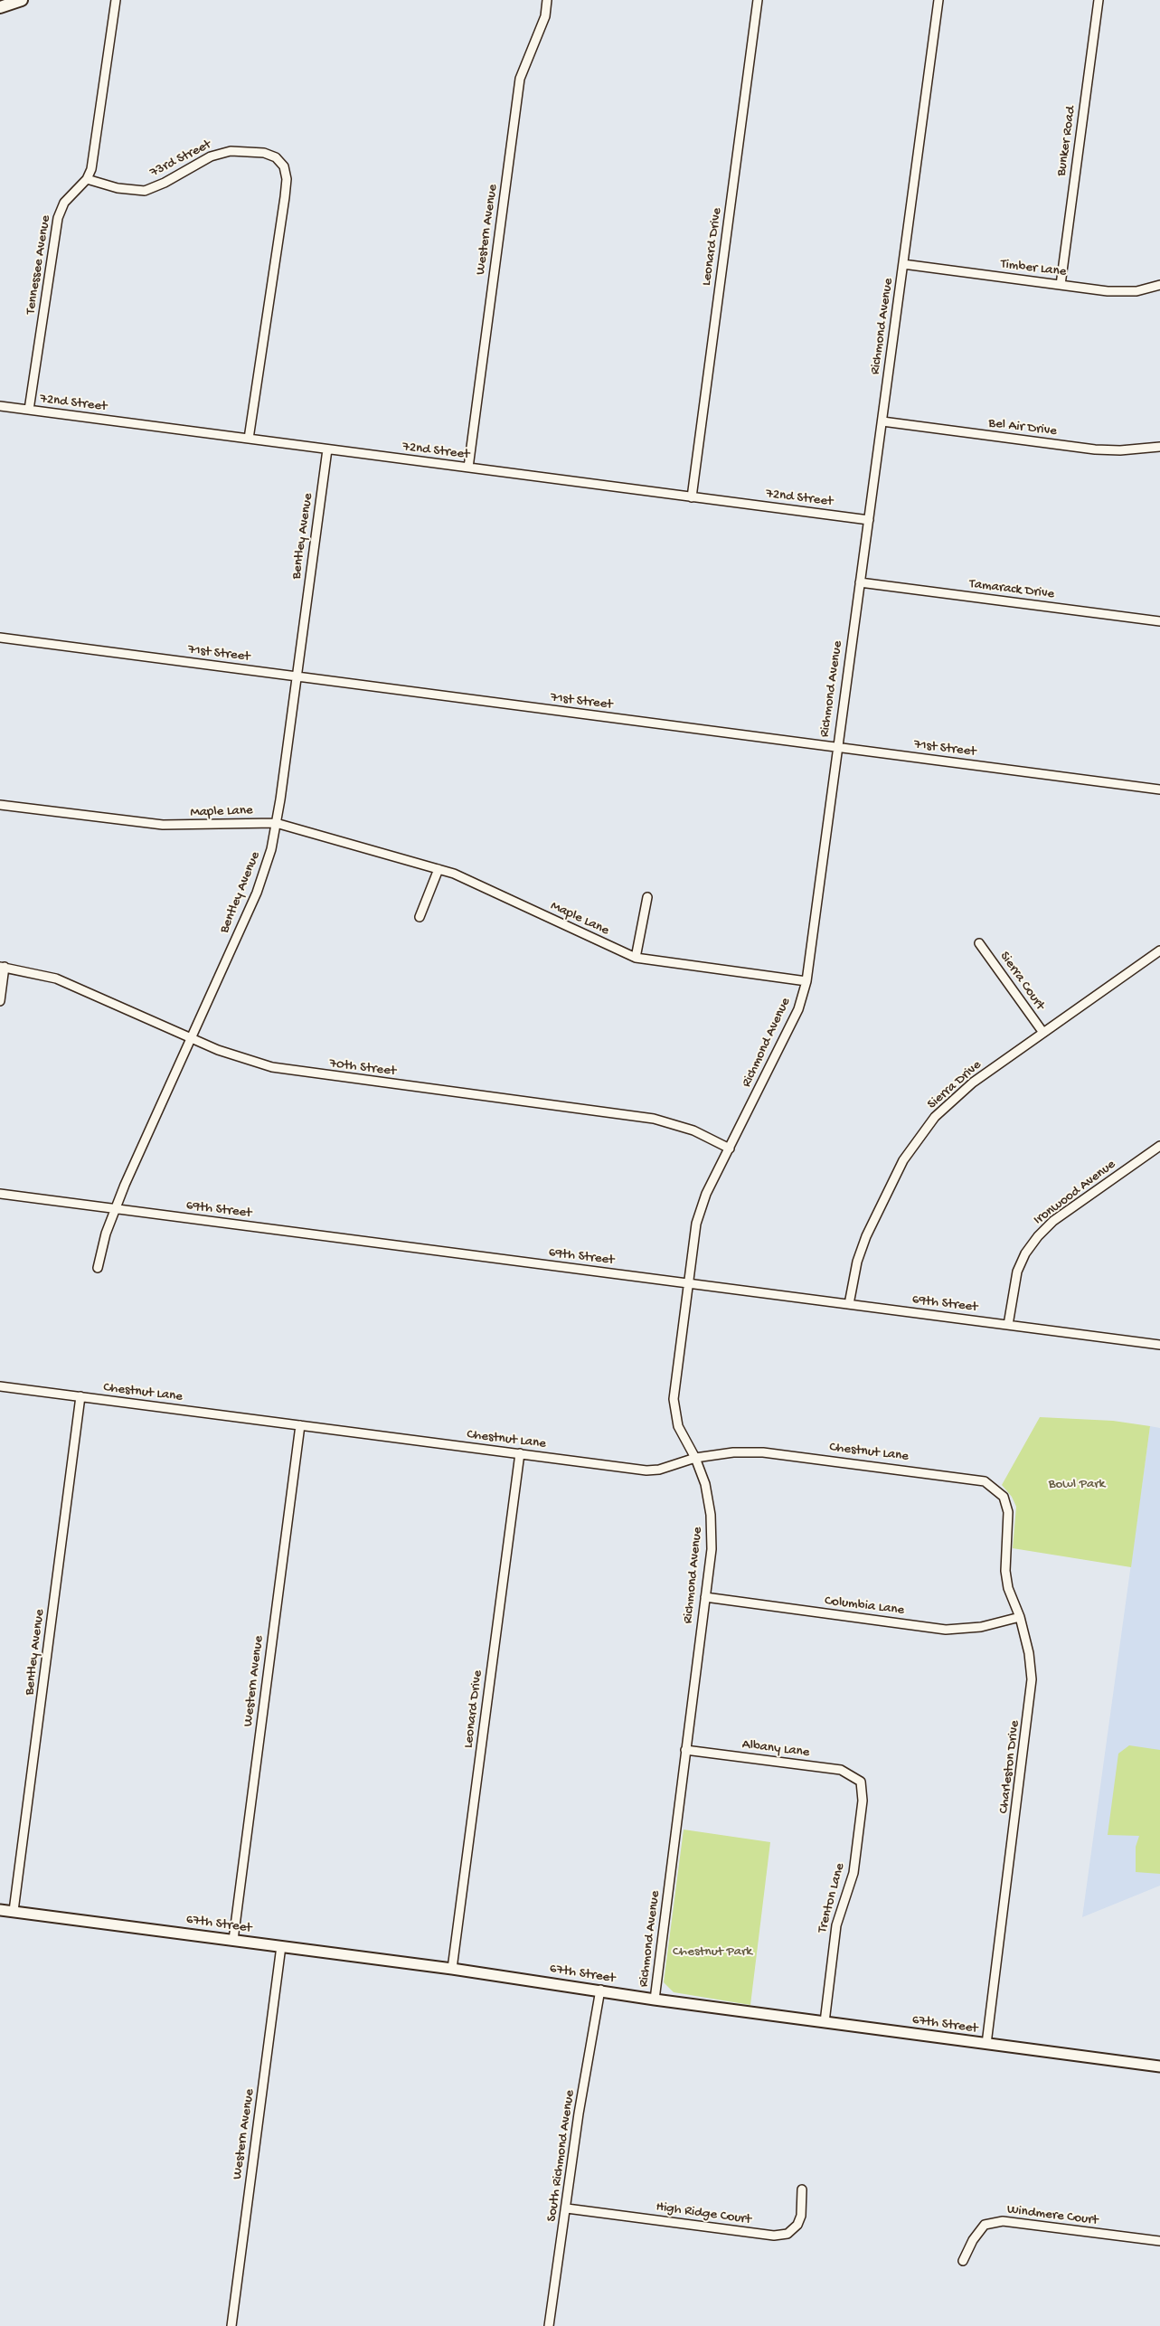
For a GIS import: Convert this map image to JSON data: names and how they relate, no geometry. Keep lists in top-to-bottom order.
{
  "streets": {
    "street": [
      "Bunker Road",
      "73rd Street",
      "Western Avenue",
      "Leonard Drive",
      "Tennessee Avenue",
      "Timber Lane",
      "Richmond Avenue",
      "72nd Street",
      "Bel Air Drive",
      "Bentley Avenue",
      "Tamarack Drive",
      "71st Street",
      "Maple Lane",
      "Sierra Court",
      "70th Street",
      "Sierra Drive",
      "Ironwood Avenue",
      "69th Street",
      "Chestnut Lane",
      "Columbia Lane",
      "Albany Lane",
      "Charleston Drive",
      "Trenton Lane",
      "67th Street",
      "South Richmond Avenue",
      "High Ridge Court",
      "Windmere Court"
    ]
  },
  "crossings": [
    ["Bunker Road", "Timber Lane"],
    ["73rd Street", "Tennessee Avenue"],
    ["73rd Street", "72nd Street"],
    ["Western Avenue", "72nd Street"],
    ["Western Avenue", "Chestnut Lane"],
    ["Western Avenue", "67th Street"],
    ["Leonard Drive", "72nd Street"],
    ["Leonard Drive", "Chestnut Lane"],
    ["Leonard Drive", "67th Street"],
    ["Tennessee Avenue", "72nd Street"],
    ["Timber Lane", "Richmond Avenue"],
    ["Richmond Avenue", "72nd Street"],
    ["Richmond Avenue", "Bel Air Drive"],
    ["Richmond Avenue", "Tamarack Drive"],
    ["Richmond Avenue", "71st Street"],
    ["Richmond Avenue", "Maple Lane"],
    ["Richmond Avenue", "70th Street"],
    ["Richmond Avenue", "69th Street"],
    ["Richmond Avenue", "Chestnut Lane"],
    ["Richmond Avenue", "Columbia Lane"],
    ["Richmond Avenue", "Albany Lane"],
    ["Richmond Avenue", "67th Street"],
    ["72nd Street", "Bentley Avenue"],
    ["Bentley Avenue", "71st Street"],
    ["Bentley Avenue", "Maple Lane"],
    ["Bentley Avenue", "70th Street"],
    ["Bentley Avenue", "69th Street"],
    ["Bentley Avenue", "Chestnut Lane"],
    ["Bentley Avenue", "67th Street"],
    ["Sierra Court", "Sierra Drive"],
    ["Sierra Drive", "69th Street"],
    ["Ironwood Avenue", "69th Street"],
    ["Chestnut Lane", "Charleston Drive"],
    ["Columbia Lane", "Charleston Drive"],
    ["Albany Lane", "Trenton Lane"],
    ["Charleston Drive", "67th Street"],
    ["Trenton Lane", "67th Street"],
    ["67th Street", "South Richmond Avenue"],
    ["South Richmond Avenue", "High Ridge Court"]
  ],
  "parks": ["Bowl Park", "Chestnut Park"]
}
